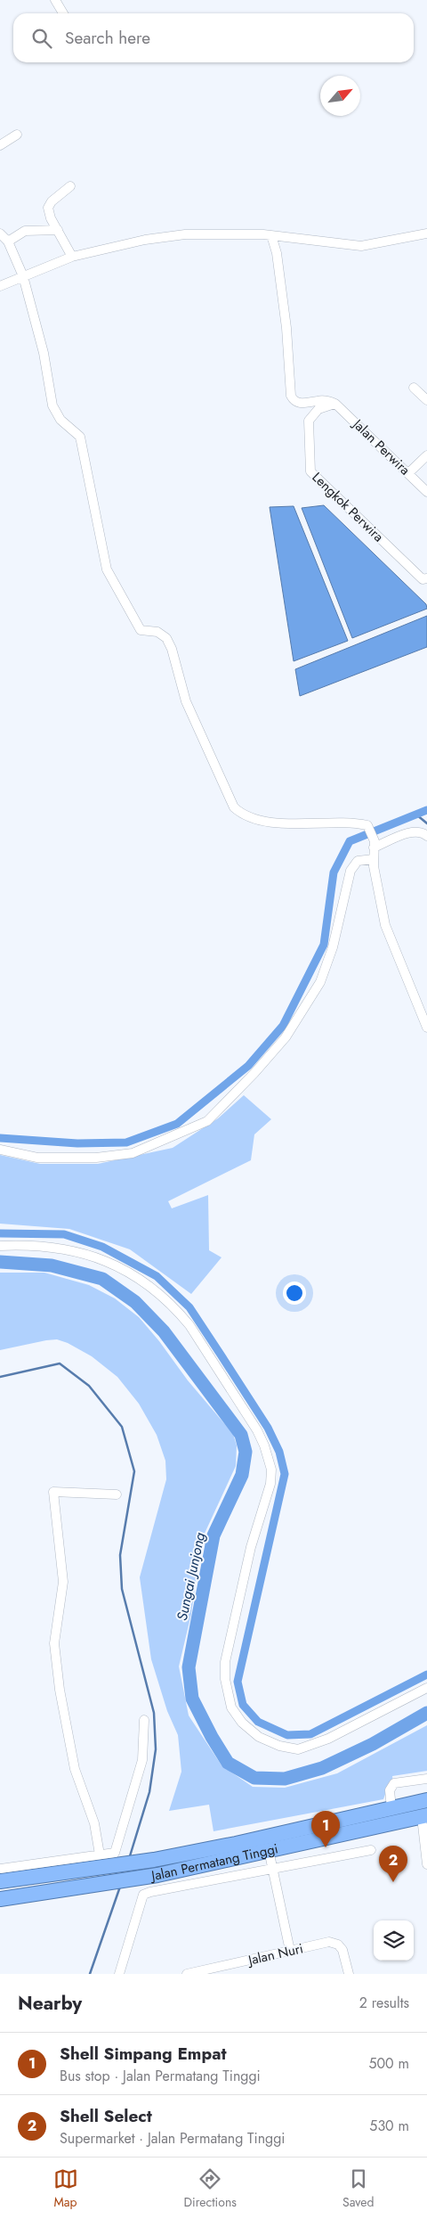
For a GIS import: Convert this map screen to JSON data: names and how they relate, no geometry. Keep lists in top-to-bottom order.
{
  "streets": {
    "highway": ["Jalan Permatang Tinggi"],
    "street": ["Jalan Perwira", "Lengkok Perwira", "Jalan Nuri"]
  },
  "crossings": [
    ["Jalan Perwira", "Lengkok Perwira"]
  ],
  "water": ["Sungai Junjong"],
  "north": "top right",
  "page": {
    "search": "Search here",
    "pins": ["1", "2"],
    "heading": ["Nearby", "2 results"],
    "list": [
      {
        "mark": "1",
        "name": "Shell Simpang Empat",
        "note": "Bus stop · Jalan Permatang Tinggi",
        "value": "500 m"
      },
      {
        "mark": "2",
        "name": "Shell Select",
        "note": "Supermarket · Jalan Permatang Tinggi",
        "value": "530 m"
      }
    ],
    "nav": ["Map", "Directions", "Saved"]
  }
}
